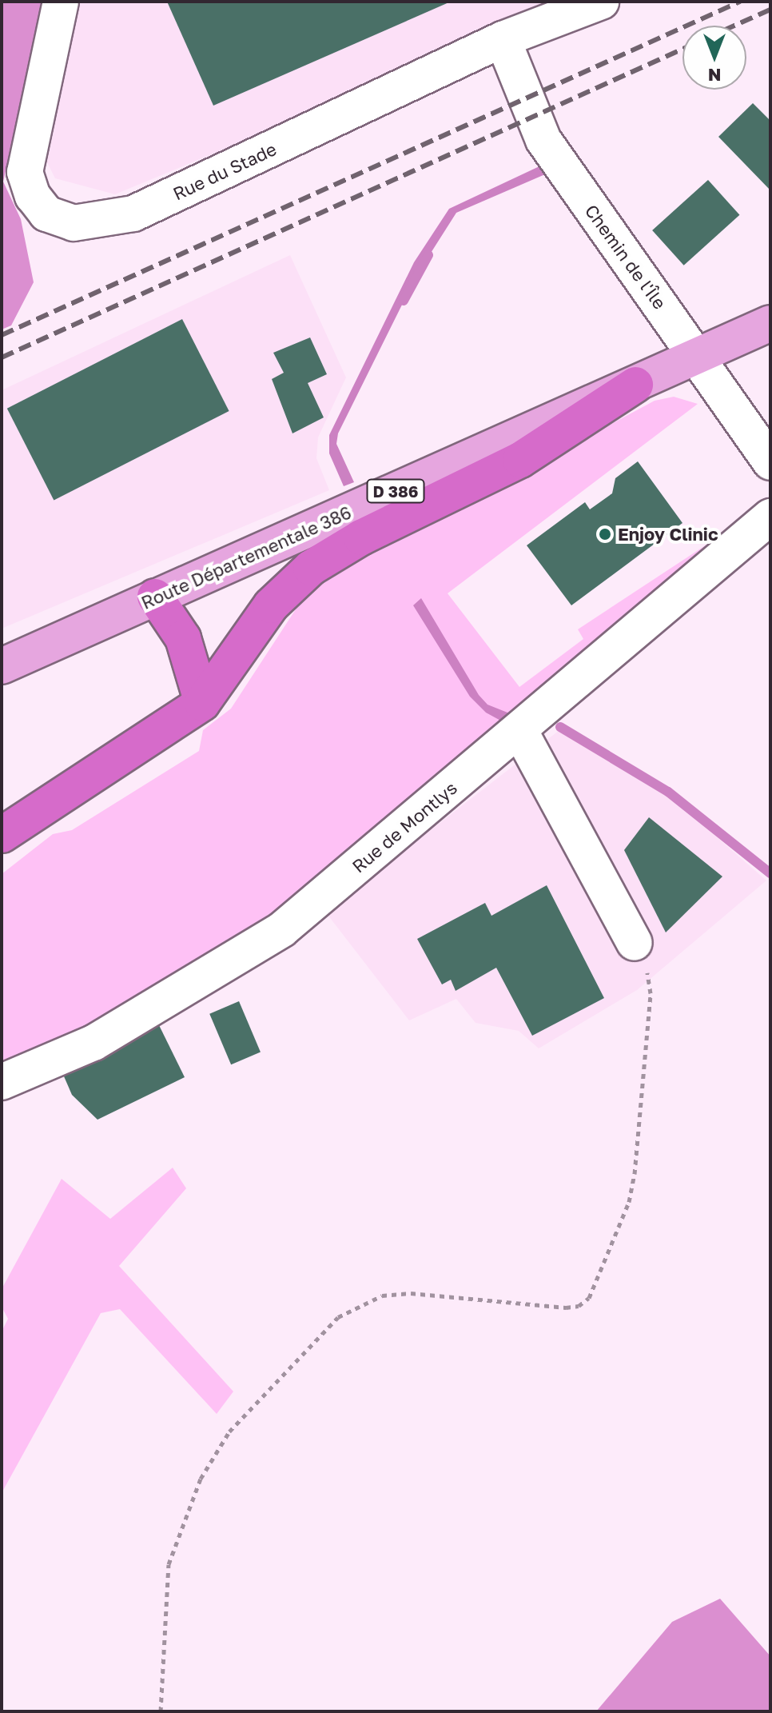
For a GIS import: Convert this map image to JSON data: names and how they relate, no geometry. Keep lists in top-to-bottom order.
{
  "streets": {
    "main road": ["D 386", "Route Départementale 386"],
    "street": ["Rue du Stade", "Chemin de l'Île", "Rue de Montlys"]
  },
  "crossings": [
    ["Rue du Stade", "Chemin de l'Île"],
    ["Chemin de l'Île", "Route Départementale 386"]
  ],
  "places": ["Enjoy Clinic"],
  "north": "bottom"
}
